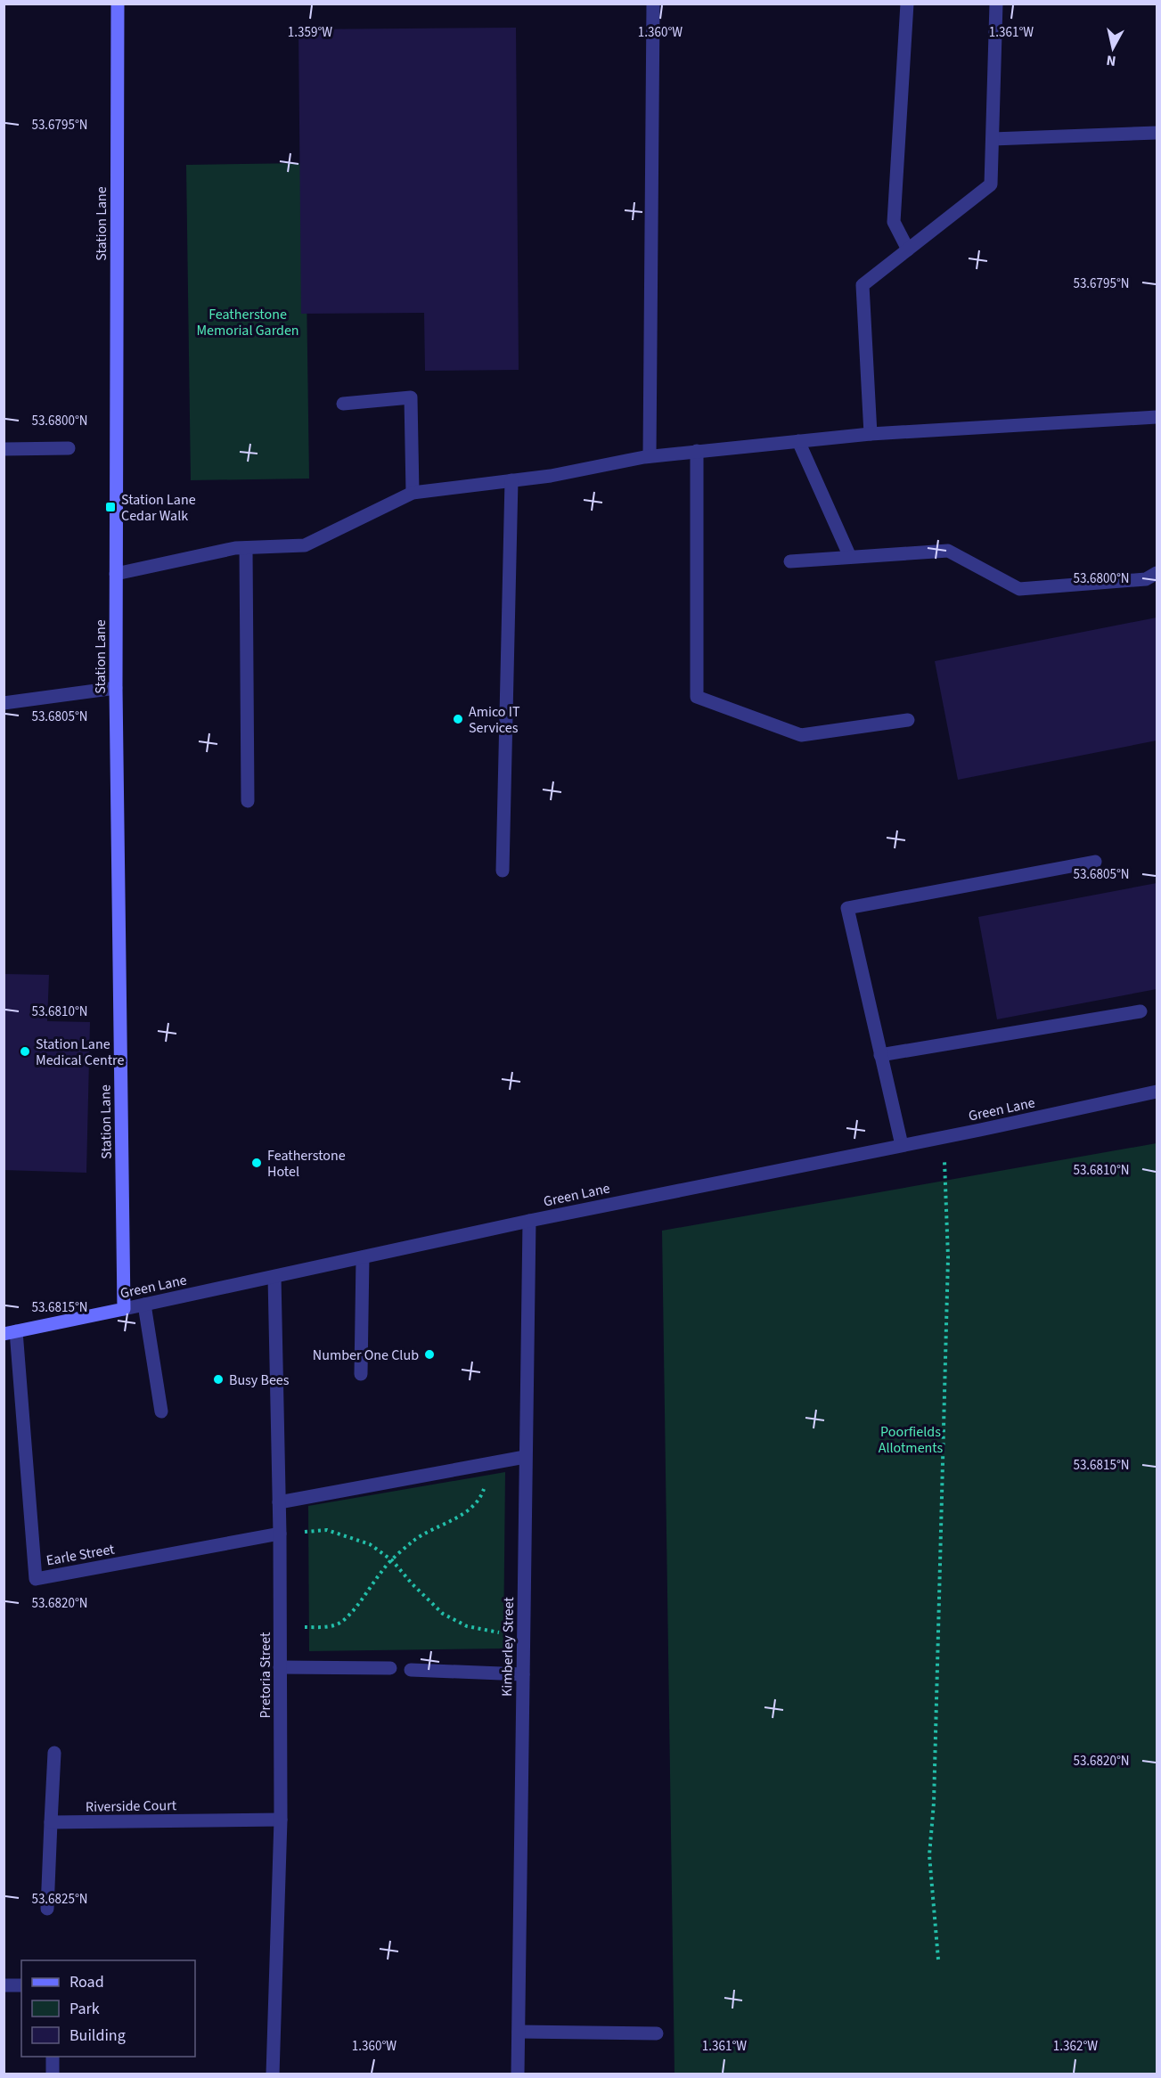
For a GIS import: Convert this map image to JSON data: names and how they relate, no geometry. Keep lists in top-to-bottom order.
{
  "streets": {
    "main road": ["Station Lane", "Green Lane"],
    "street": [
      "Earle Street",
      "Kimberley Street",
      "Pretoria Street",
      "Riverside Court"
    ]
  },
  "crossings": [
    ["Station Lane", "Green Lane"],
    ["Green Lane", "Earle Street"],
    ["Green Lane", "Kimberley Street"],
    ["Green Lane", "Pretoria Street"],
    ["Earle Street", "Pretoria Street"],
    ["Pretoria Street", "Riverside Court"]
  ],
  "parks": ["Featherstone Memorial Garden", "Poorfields Allotments"],
  "places": {
    "transit": ["Station Lane Cedar Walk"],
    "other": [
      "Amico IT Services",
      "Station Lane Medical Centre",
      "Featherstone Hotel",
      "Number One Club",
      "Busy Bees"
    ]
  },
  "legend": ["Road", "Park", "Building"],
  "north": "bottom",
  "coordinates": [
    "1.359°W",
    "1.360°W",
    "1.361°W",
    "53.6795°N",
    "53.6800°N",
    "53.6805°N",
    "53.6810°N",
    "53.6815°N",
    "53.6820°N",
    "53.6825°N",
    "1.362°W"
  ]
}
